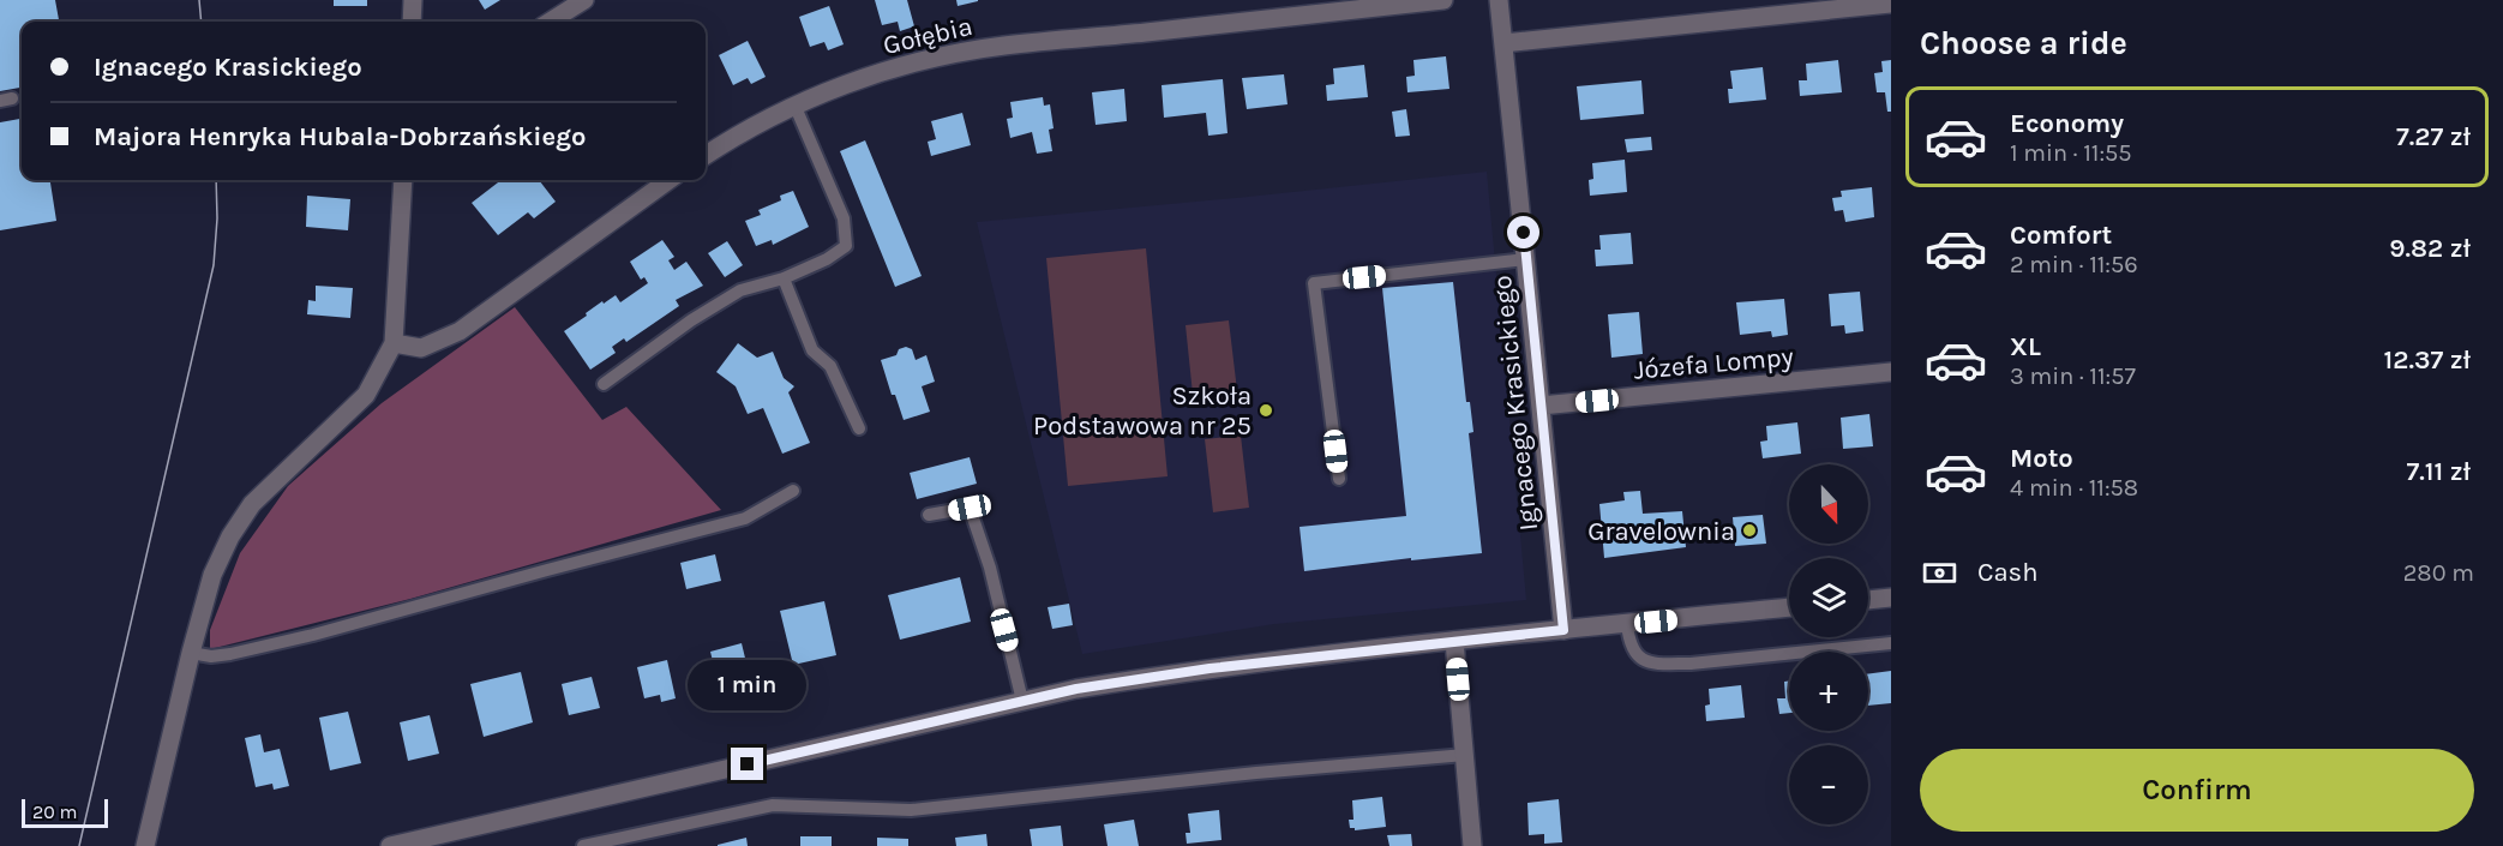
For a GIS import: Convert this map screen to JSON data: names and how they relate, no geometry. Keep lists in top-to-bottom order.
{
  "streets": {
    "street": ["Gołębia", "Józefa Lompy", "Ignacego Krasickiego"]
  },
  "crossings": [
    ["Józefa Lompy", "Ignacego Krasickiego"]
  ],
  "places": ["Szkoła Podstawowa nr 25", "Gravelownia"],
  "scale_bar": "20 m",
  "north": "bottom",
  "page": {
    "heading": "Choose a ride",
    "banner": ["Ignacego Krasickiego", "Majora Henryka Hubala-Dobrzańskiego"],
    "list": [
      {
        "name": "Economy",
        "note": "1 min · 11:55",
        "value": "7.27 zł"
      },
      {
        "name": "Comfort",
        "note": "2 min · 11:56",
        "value": "9.82 zł"
      },
      {
        "name": "XL",
        "note": "3 min · 11:57",
        "value": "12.37 zł"
      },
      {
        "name": "Moto",
        "note": "4 min · 11:58",
        "value": "7.11 zł"
      }
    ],
    "map_buttons": ["+", "−"],
    "pay": ["Cash", "280 m"],
    "bubble": "1 min",
    "buttons": "Confirm",
    "scale": "20 m"
  }
}
